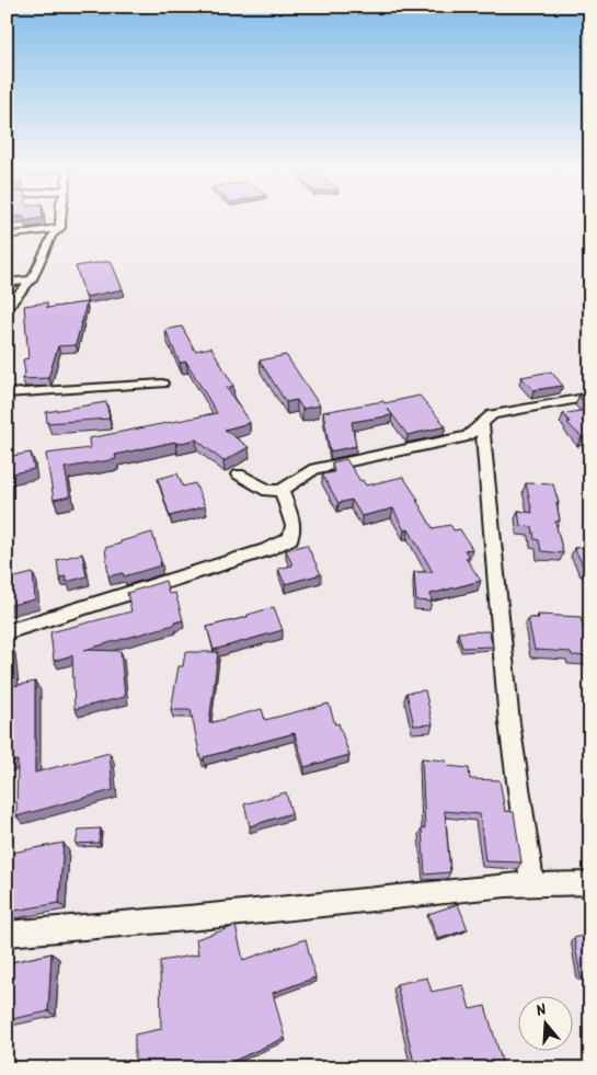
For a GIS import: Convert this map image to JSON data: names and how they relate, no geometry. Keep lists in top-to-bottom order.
{
  "north": "top"
}
